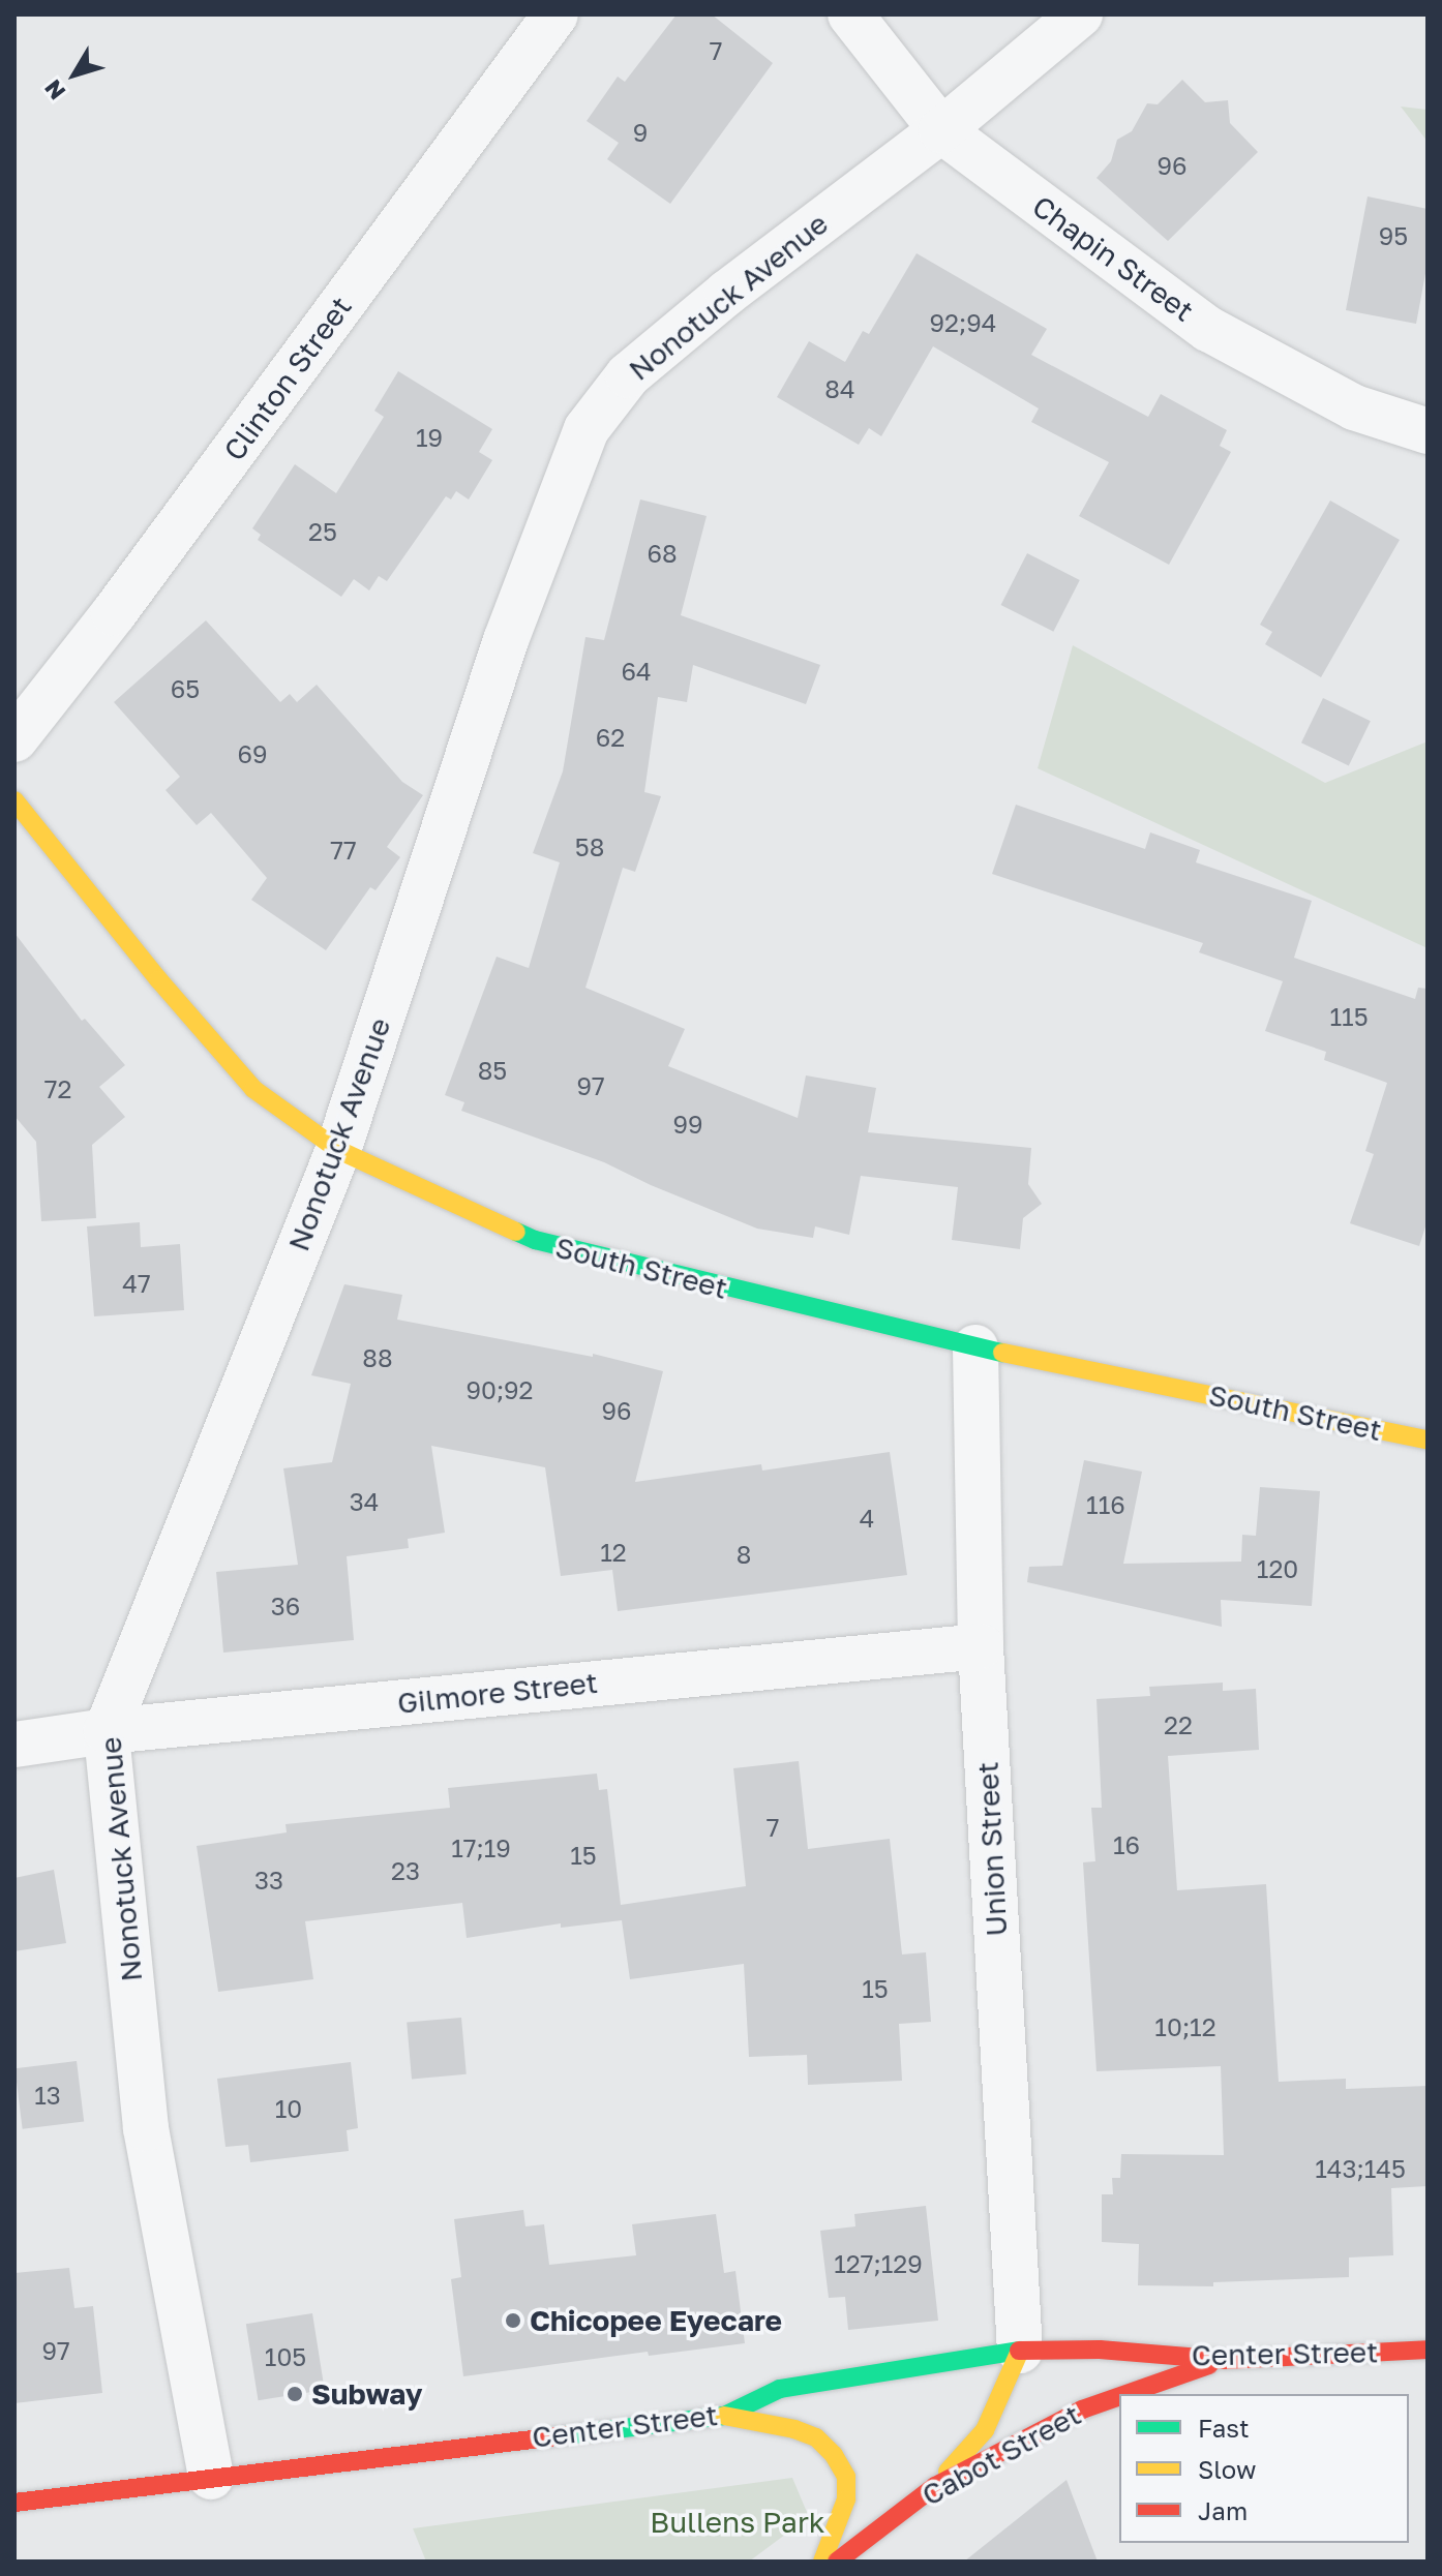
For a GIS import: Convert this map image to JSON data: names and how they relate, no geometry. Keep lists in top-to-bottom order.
{
  "streets": {
    "main road": ["South Street", "Center Street", "Cabot Street"],
    "street": [
      "Chapin Street",
      "Nonotuck Avenue",
      "Clinton Street",
      "Gilmore Street",
      "Union Street"
    ]
  },
  "crossings": [
    ["Chapin Street", "Nonotuck Avenue"],
    ["Nonotuck Avenue", "South Street"],
    ["Nonotuck Avenue", "Gilmore Street"],
    ["Nonotuck Avenue", "Center Street"],
    ["South Street", "Union Street"],
    ["Gilmore Street", "Union Street"],
    ["Union Street", "Center Street"],
    ["Center Street", "Cabot Street"]
  ],
  "parks": ["Bullens Park"],
  "places": ["Chicopee Eyecare", "Subway"],
  "house_numbers": [
    "7",
    "9",
    "96",
    "95",
    "92;94",
    "84",
    "19",
    "25",
    "68",
    "64",
    "65",
    "62",
    "69",
    "58",
    "77",
    "115",
    "85",
    "97",
    "72",
    "99",
    "47",
    "88",
    "90;92",
    "96",
    "34",
    "116",
    "4",
    "12",
    "8",
    "120",
    "36",
    "22",
    "7",
    "16",
    "17;19",
    "15",
    "23",
    "33",
    "15",
    "10;12",
    "13",
    "10",
    "143;145",
    "127;129",
    "97",
    "105"
  ],
  "legend": ["Fast", "Slow", "Jam"],
  "north": "bottom left"
}
